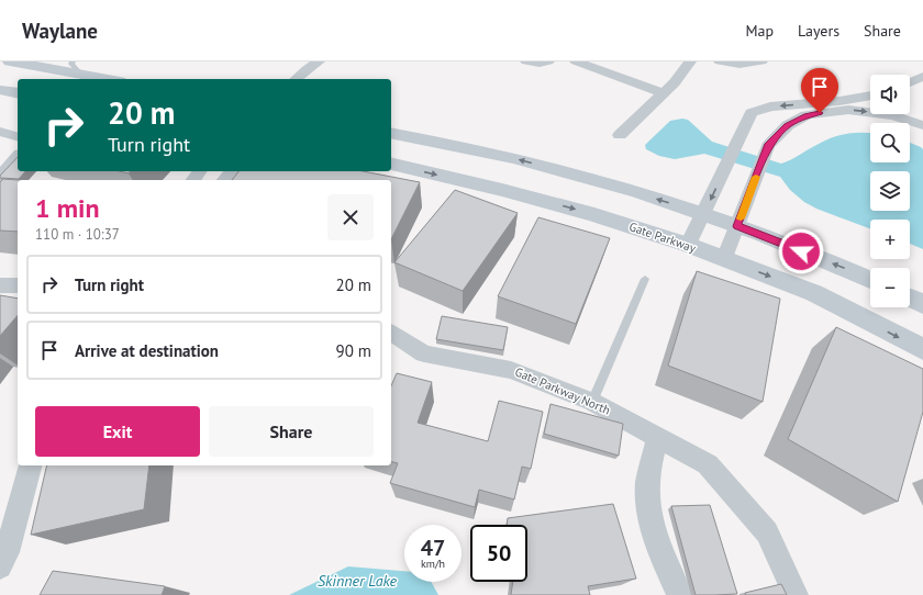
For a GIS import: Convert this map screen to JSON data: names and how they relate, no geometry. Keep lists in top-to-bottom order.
{
  "streets": {
    "main road": ["Gate Parkway"],
    "street": ["Gate Parkway North"]
  },
  "water": ["Skinner Lake"],
  "page": {
    "header": "Waylane",
    "nav": ["Map", "Layers", "Share"],
    "map_buttons": ["+", "−"],
    "turn": ["20 m", "Turn right"],
    "heading": ["1 min", "110 m · 10:37"],
    "list": [
      {
        "name": "Turn right",
        "value": "20 m"
      },
      {
        "name": "Arrive at destination",
        "value": "90 m"
      }
    ],
    "buttons": ["Exit", "Share"],
    "speed": "47 km/h",
    "limit": "50"
  }
}
